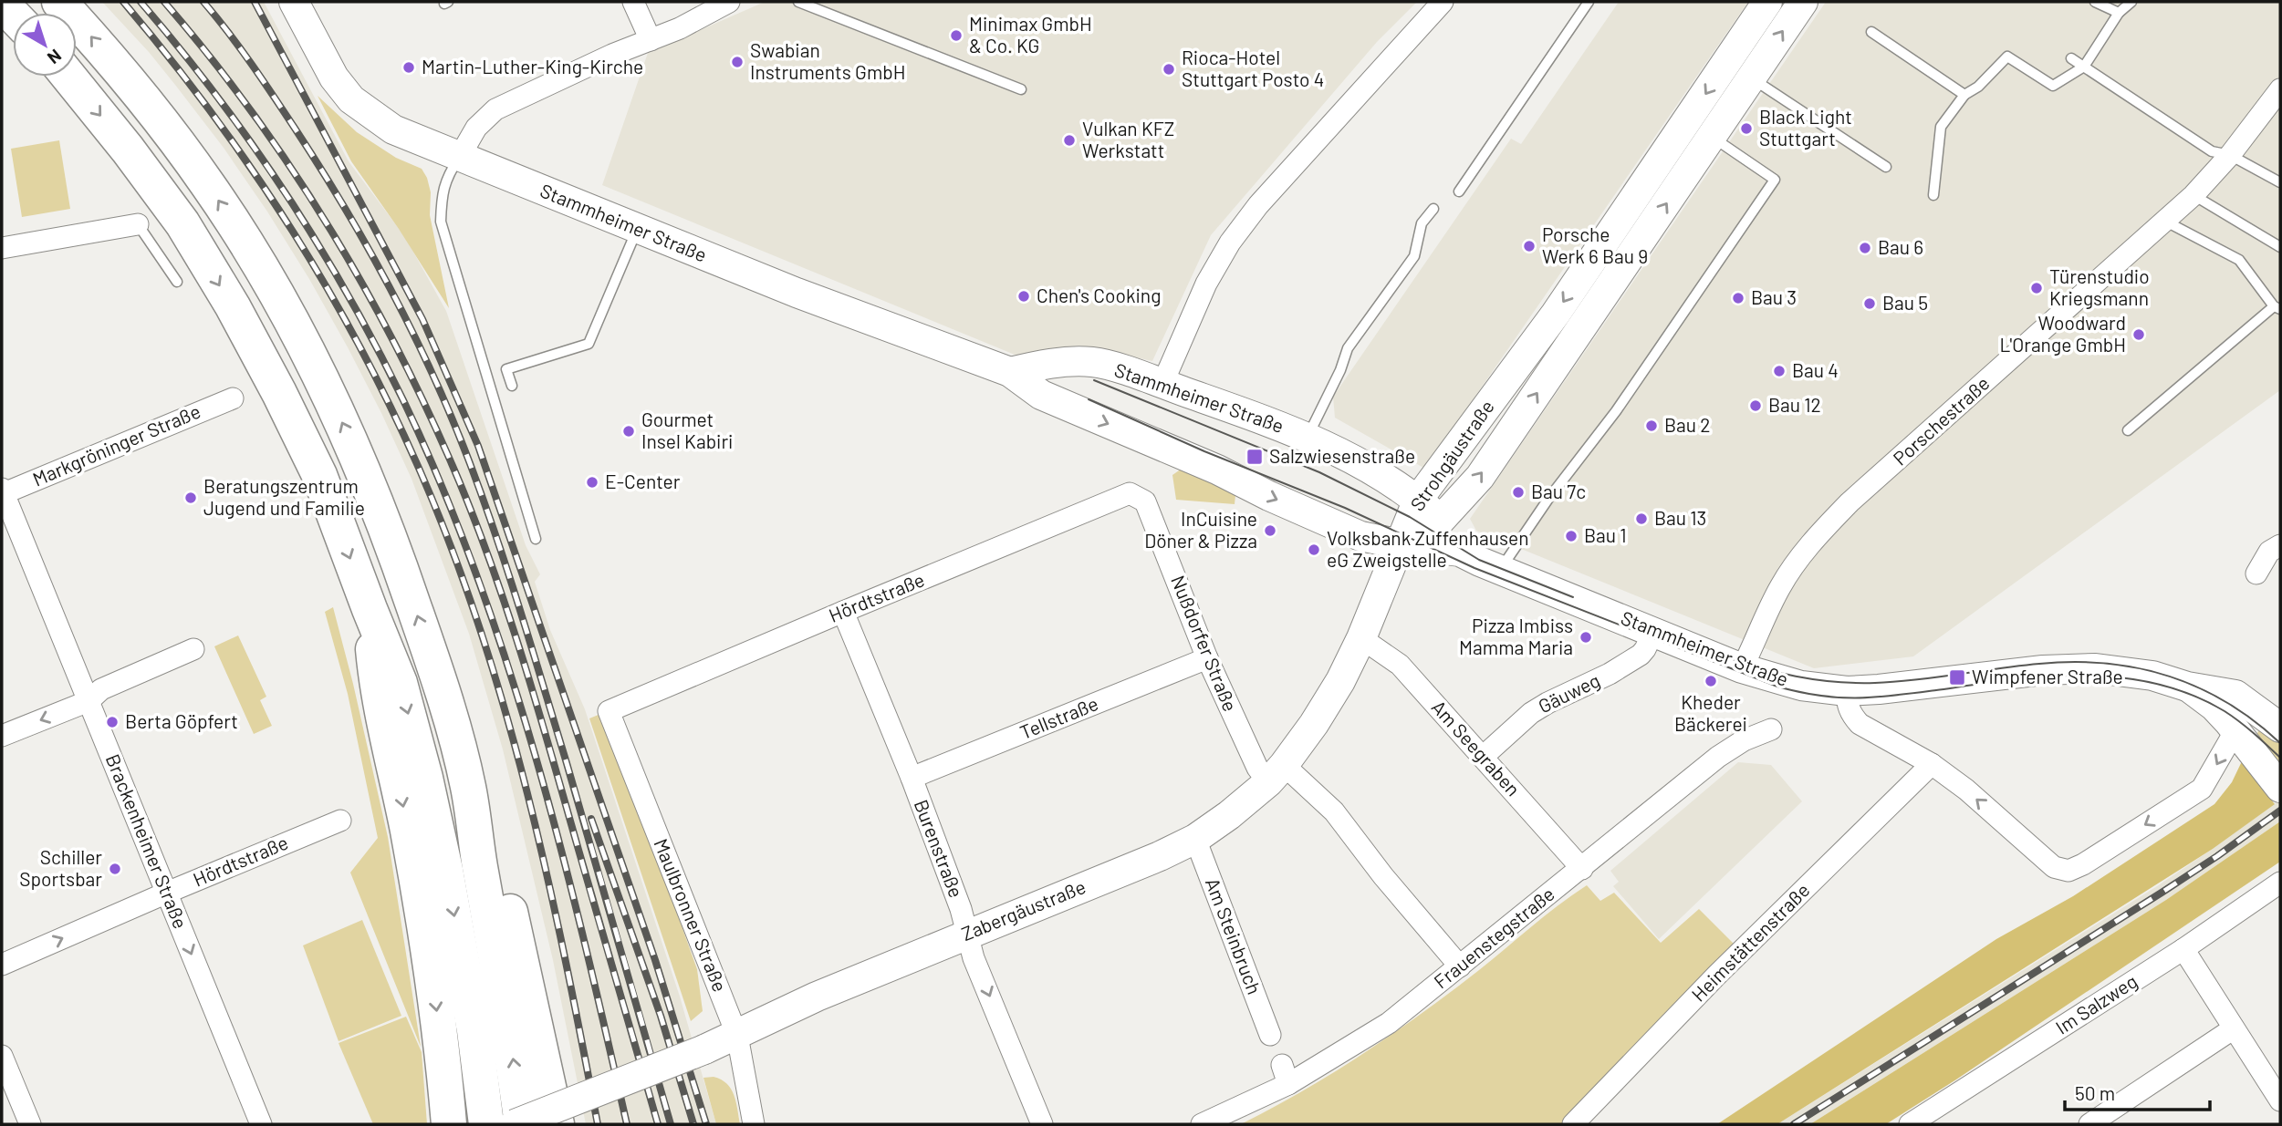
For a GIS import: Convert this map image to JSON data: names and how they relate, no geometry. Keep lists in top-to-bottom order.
{
  "streets": {
    "main road": ["Stammheimer Straße", "Strohgäustraße", "Zabergäustraße"],
    "street": [
      "Porschestraße",
      "Markgröninger Straße",
      "Hördtstraße",
      "Nußdorfer Straße",
      "Gäuweg",
      "Tellstraße",
      "Am Seegraben",
      "Brackenheimer Straße",
      "Burenstraße",
      "Maulbronner Straße",
      "Am Steinbruch",
      "Frauenstegstraße",
      "Heimstättenstraße",
      "Im Salzweg"
    ]
  },
  "crossings": [
    ["Stammheimer Straße", "Porschestraße"],
    ["Stammheimer Straße", "Strohgäustraße"],
    ["Stammheimer Straße", "Gäuweg"],
    ["Stammheimer Straße", "Zabergäustraße"],
    ["Markgröninger Straße", "Brackenheimer Straße"],
    ["Strohgäustraße", "Zabergäustraße"],
    ["Hördtstraße", "Nußdorfer Straße"],
    ["Hördtstraße", "Brackenheimer Straße"],
    ["Hördtstraße", "Burenstraße"],
    ["Hördtstraße", "Maulbronner Straße"],
    ["Nußdorfer Straße", "Tellstraße"],
    ["Nußdorfer Straße", "Zabergäustraße"],
    ["Nußdorfer Straße", "Frauenstegstraße"],
    ["Gäuweg", "Am Seegraben"],
    ["Tellstraße", "Burenstraße"],
    ["Am Seegraben", "Zabergäustraße"],
    ["Am Seegraben", "Frauenstegstraße"],
    ["Burenstraße", "Zabergäustraße"],
    ["Zabergäustraße", "Maulbronner Straße"],
    ["Zabergäustraße", "Am Steinbruch"]
  ],
  "one_way": ["Brackenheimer Straße", "Burenstraße"],
  "places": {
    "other": [
      "Minimax GmbH & Co. KG",
      "Swabian Instruments GmbH",
      "Martin-Luther-King-Kirche",
      "Rioca-Hotel Stuttgart Posto 4",
      "Black Light Stuttgart",
      "Vulkan KFZ Werkstatt",
      "Porsche Werk 6 Bau 9",
      "Bau 6",
      "Türenstudio Kriegsmann",
      "Chen's Cooking",
      "Bau 3",
      "Bau 5",
      "Woodward L'Orange GmbH",
      "Bau 4",
      "Bau 12",
      "Bau 2",
      "Gourmet Insel Kabiri",
      "E-Center",
      "Bau 7c",
      "Beratungszentrum Jugend und Familie",
      "Bau 13",
      "InCuisine Döner & Pizza",
      "Bau 1",
      "Volksbank Zuffenhausen eG Zweigstelle",
      "Pizza Imbiss Mamma Maria",
      "Kheder Bäckerei",
      "Berta Göpfert",
      "Schiller Sportsbar"
    ],
    "transit": ["Salzwiesenstraße", "Wimpfener Straße"]
  },
  "scale_bar": "50 m",
  "north": "bottom right"
}
